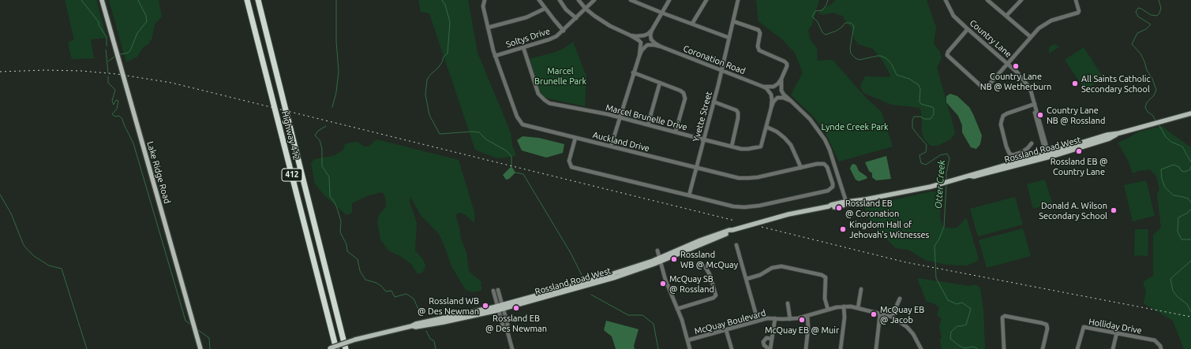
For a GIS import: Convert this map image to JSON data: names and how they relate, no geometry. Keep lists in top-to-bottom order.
{
  "streets": {
    "highway": ["Highway 412", "412"],
    "main road": ["Rossland Road West", "Lake Ridge Road"],
    "street": [
      "Soltys Drive",
      "Country Lane",
      "Coronation Road",
      "Yvette Street",
      "Marcel Brunelle Drive",
      "Auckland Drive",
      "McQuay Boulevard",
      "Holliday Drive"
    ]
  },
  "crossings": [
    ["Soltys Drive", "Marcel Brunelle Drive"],
    ["Soltys Drive", "Auckland Drive"],
    ["Country Lane", "Rossland Road West"],
    ["Coronation Road", "Yvette Street"],
    ["Coronation Road", "Marcel Brunelle Drive"],
    ["Yvette Street", "Marcel Brunelle Drive"],
    ["Yvette Street", "Auckland Drive"],
    ["Rossland Road West", "McQuay Boulevard"]
  ],
  "water": ["Otter Creek"],
  "parks": ["Marcel Brunelle Park", "Lynde Creek Park"],
  "places": [
    "Country Lane NB @ Wetherburn",
    "All Saints Catholic Secondary School",
    "Country Lane NB @ Rossland",
    "Rossland EB @ Country Lane",
    "Rossland EB @ Coronation",
    "Donald A. Wilson Secondary School",
    "Kingdom Hall of Jehovah's Witnesses",
    "Rossland WB @ McQuay",
    "McQuay SB @ Rossland",
    "Rossland WB @ Des Newman",
    "Rossland EB @ Des Newman",
    "McQuay EB @ Jacob",
    "McQuay EB @ Muir"
  ]
}
